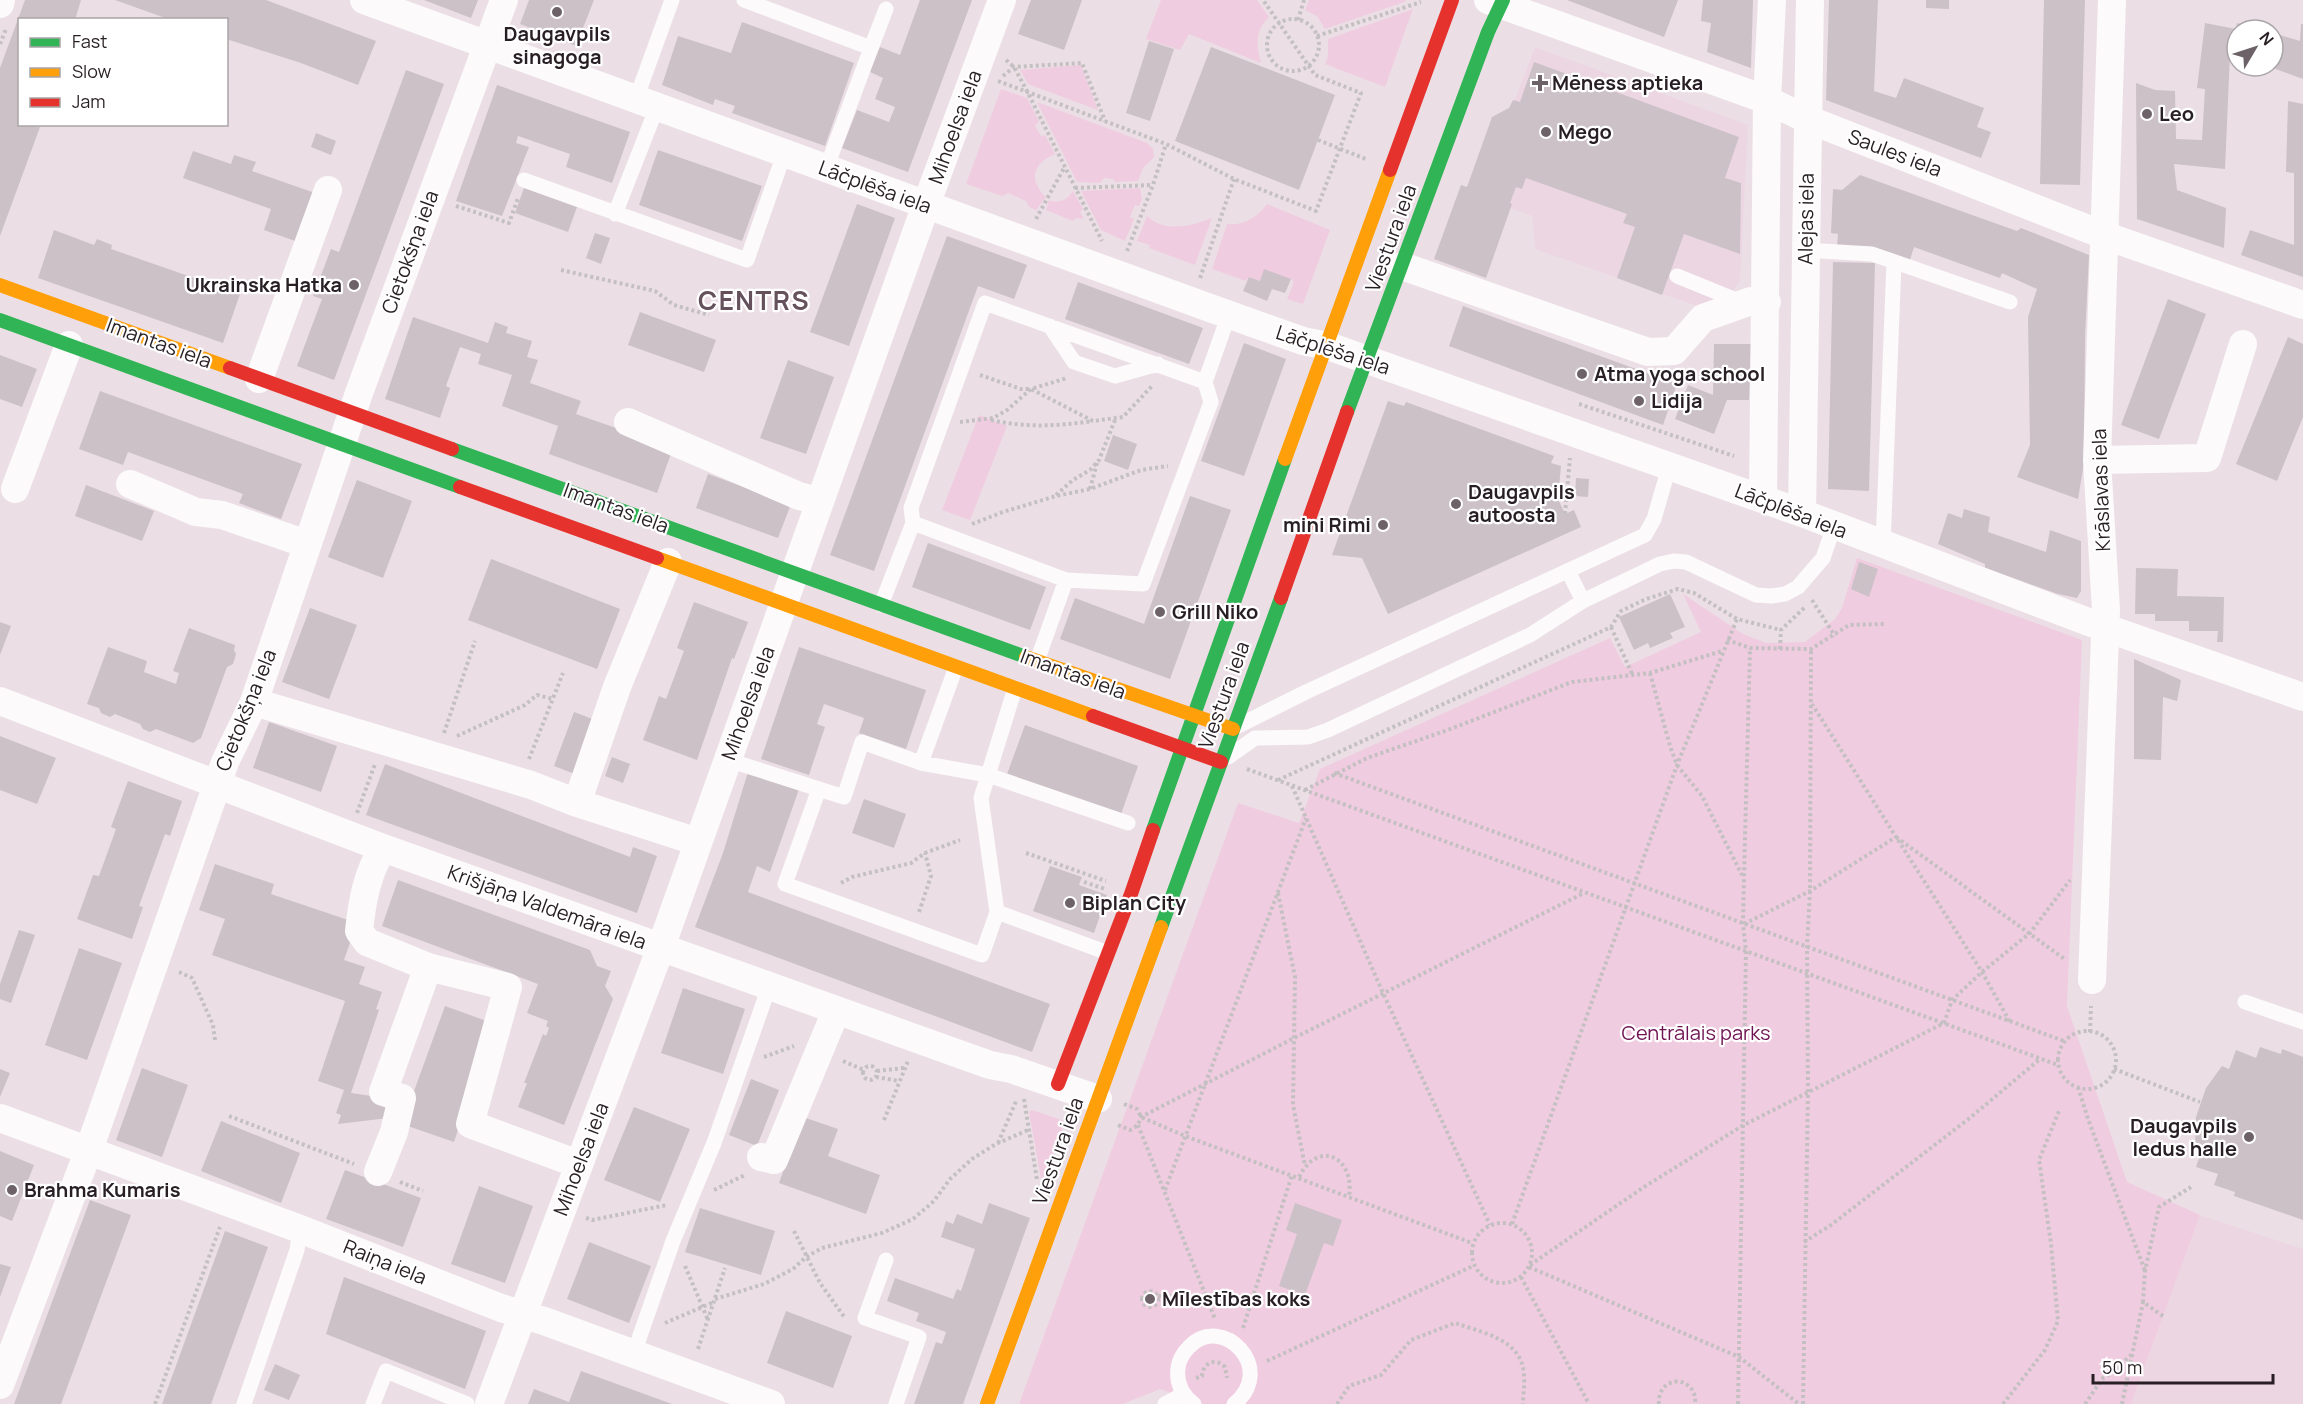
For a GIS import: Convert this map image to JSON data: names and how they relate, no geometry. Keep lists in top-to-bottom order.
{
  "streets": {
    "street": [
      "Mihoelsa iela",
      "Saules iela",
      "Lāčplēša iela",
      "Alejas iela",
      "Viestura iela",
      "Cietokšņa iela",
      "Imantas iela",
      "Krāslavas iela",
      "Krišjāņa Valdemāra iela",
      "Raiņa iela"
    ]
  },
  "crossings": [
    ["Mihoelsa iela", "Lāčplēša iela"],
    ["Mihoelsa iela", "Imantas iela"],
    ["Mihoelsa iela", "Krišjāņa Valdemāra iela"],
    ["Mihoelsa iela", "Raiņa iela"],
    ["Saules iela", "Alejas iela"],
    ["Saules iela", "Viestura iela"],
    ["Saules iela", "Krāslavas iela"],
    ["Lāčplēša iela", "Alejas iela"],
    ["Lāčplēša iela", "Viestura iela"],
    ["Lāčplēša iela", "Cietokšņa iela"],
    ["Lāčplēša iela", "Krāslavas iela"],
    ["Viestura iela", "Imantas iela"],
    ["Viestura iela", "Krišjāņa Valdemāra iela"],
    ["Cietokšņa iela", "Imantas iela"],
    ["Cietokšņa iela", "Krišjāņa Valdemāra iela"],
    ["Cietokšņa iela", "Raiņa iela"]
  ],
  "districts": ["CENTRS"],
  "parks": ["Centrālais parks"],
  "places": {
    "other": [
      "Daugavpils sinagoga",
      "Leo",
      "Mego",
      "Ukrainska Hatka",
      "Atma yoga school",
      "Lidija",
      "Daugavpils autoosta",
      "mini Rimi",
      "Grill Niko",
      "Biplan City",
      "Daugavpils ledus halle",
      "Brahma Kumaris",
      "Mīlestības koks"
    ],
    "health": ["Mēness aptieka"]
  },
  "legend": ["Fast", "Slow", "Jam"],
  "scale_bar": "50 m",
  "north": "top right"
}
